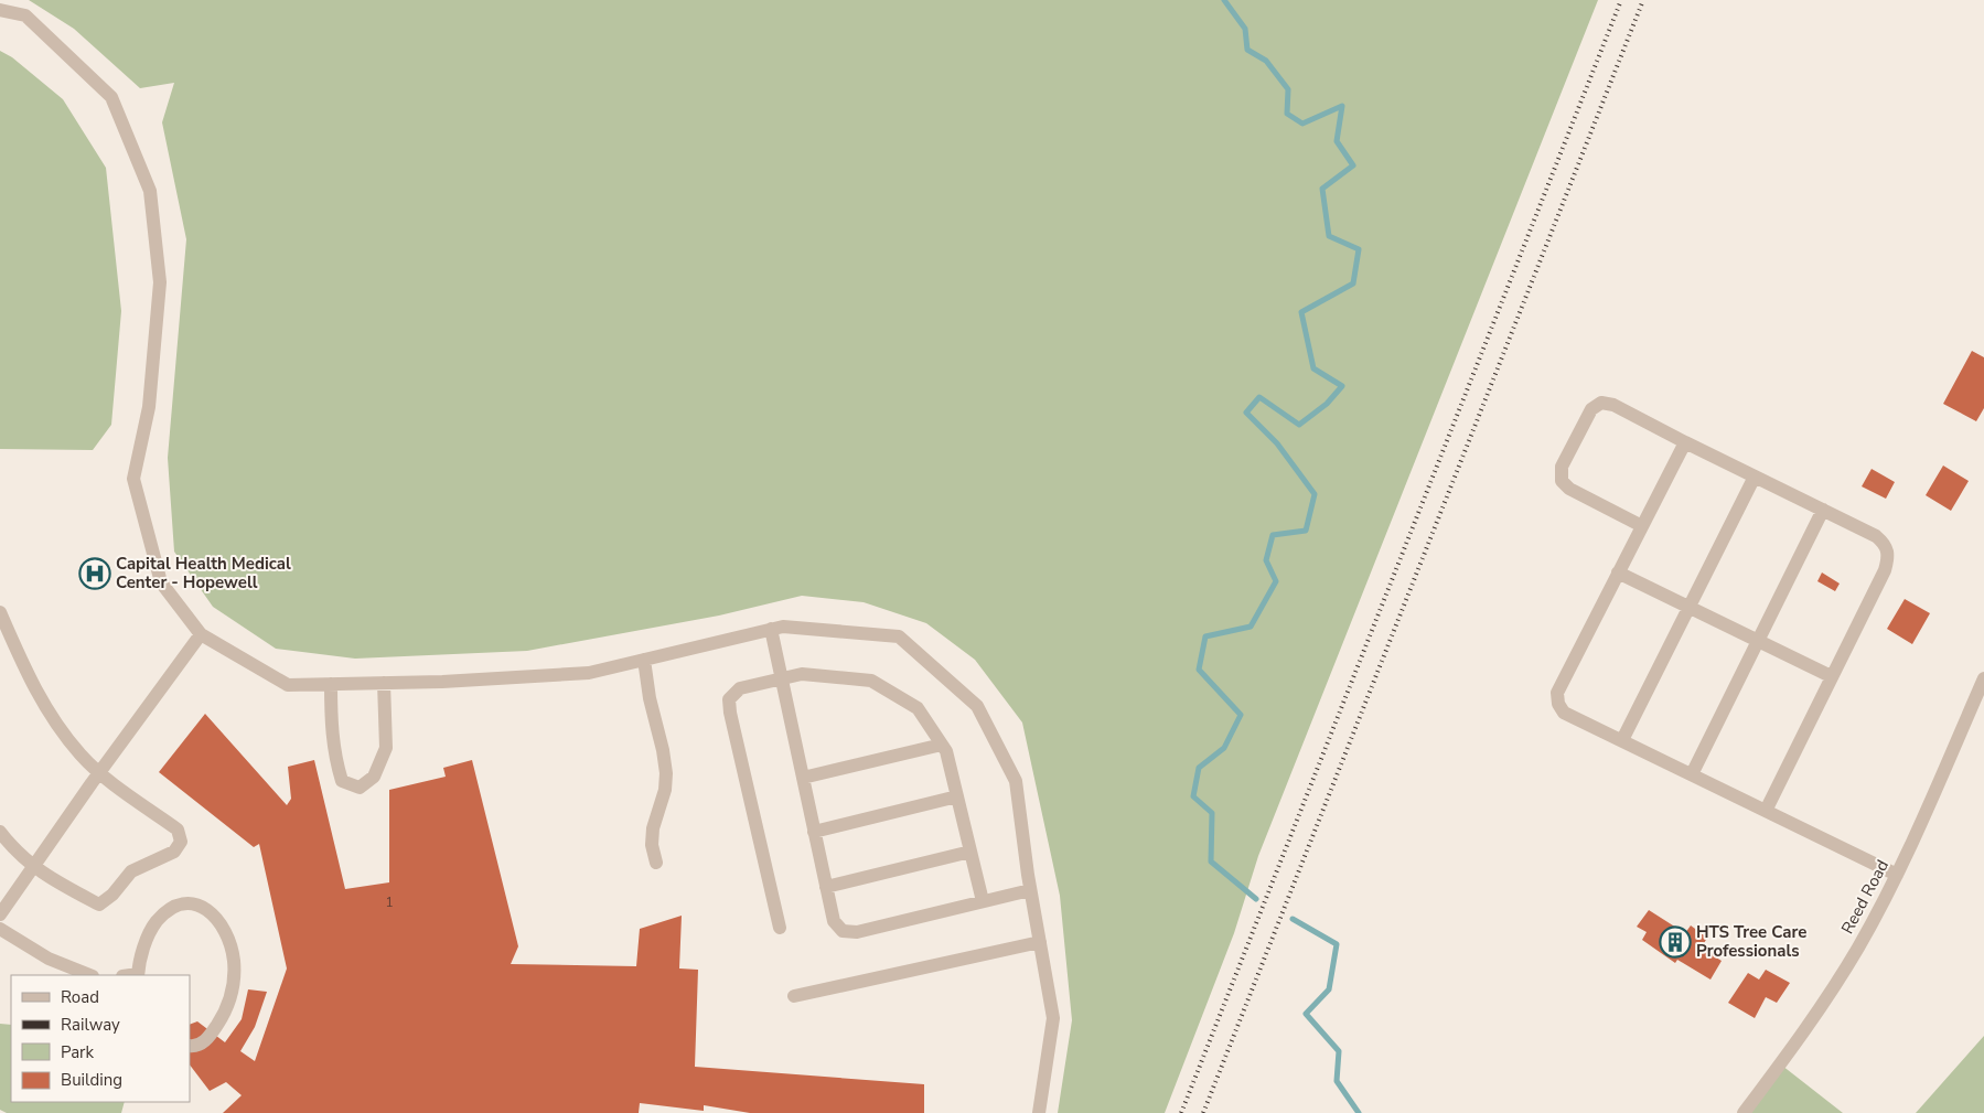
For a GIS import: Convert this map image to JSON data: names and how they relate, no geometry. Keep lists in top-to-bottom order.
{
  "streets": {
    "street": ["Reed Road"]
  },
  "places": {
    "hospital": ["Capital Health Medical Center - Hopewell"],
    "building": ["HTS Tree Care Professionals"]
  },
  "house_numbers": ["1"],
  "legend": [
    "Road",
    "Railway",
    "Park",
    "Building"
  ]
}
